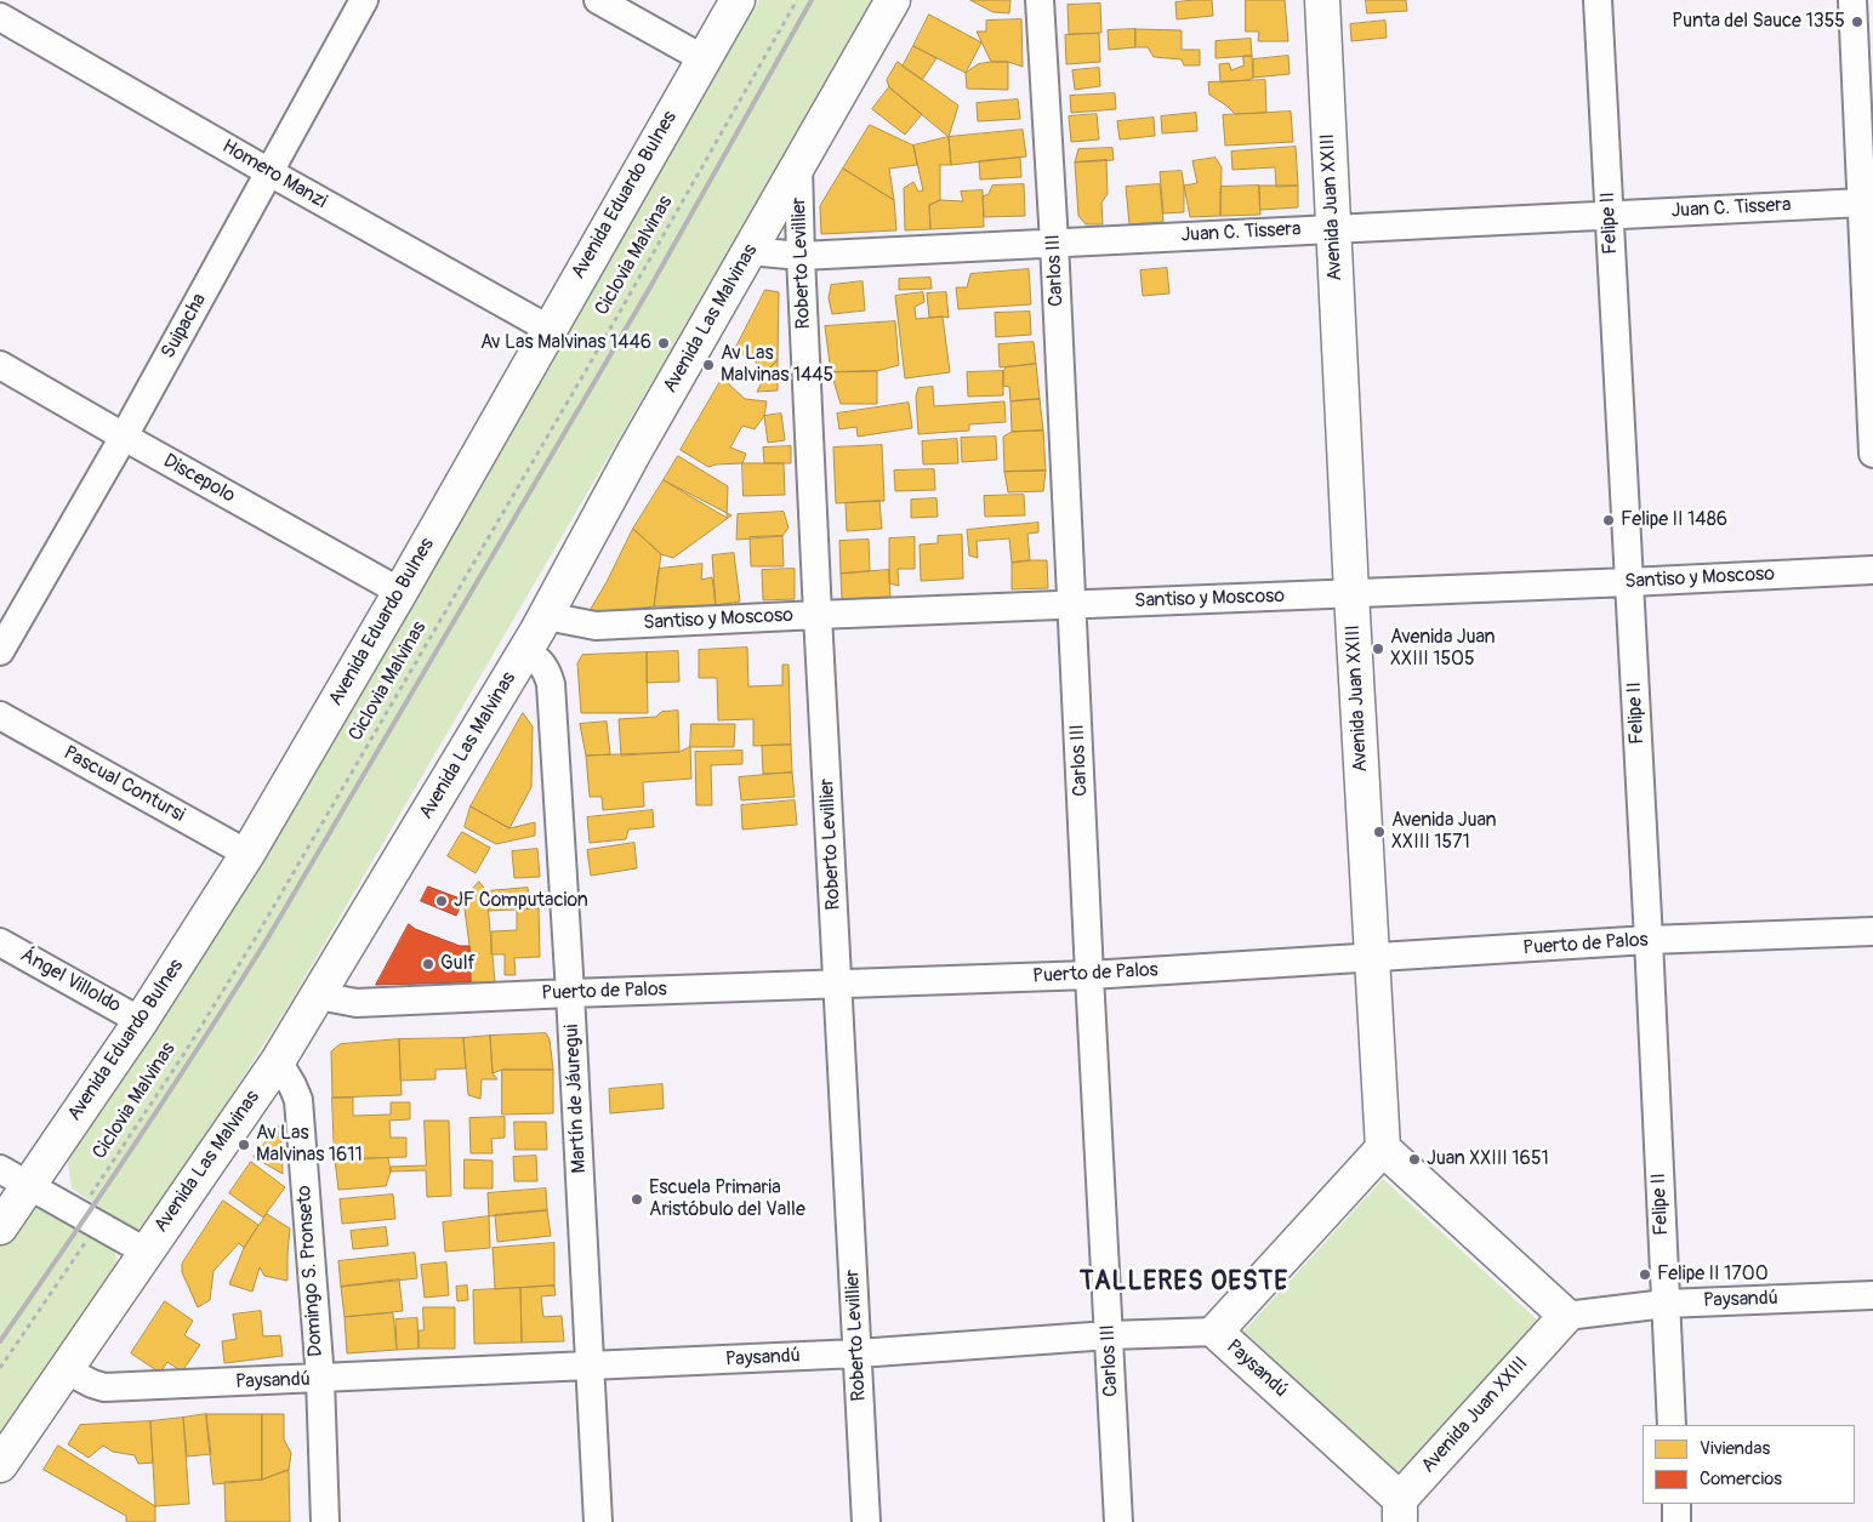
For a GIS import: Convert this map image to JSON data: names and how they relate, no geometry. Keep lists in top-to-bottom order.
{
  "streets": {
    "main road": [
      "Avenida Eduardo Bulnes",
      "Avenida Juan XXIII",
      "Avenida Las Malvinas",
      "Paysandú"
    ],
    "street": [
      "Homero Manzi",
      "Juan C. Tissera",
      "Felipe II",
      "Roberto Levillier",
      "Carlos III",
      "Suipacha",
      "Discepolo",
      "Santiso y Moscoso",
      "Pascual Contursi",
      "Puerto de Palos",
      "Ángel Villoldo",
      "Martín de Jáuregui",
      "Domingo S. Pronseto"
    ],
    "path": ["Ciclovia Malvinas"]
  },
  "crossings": [
    ["Homero Manzi", "Avenida Eduardo Bulnes"],
    ["Homero Manzi", "Suipacha"],
    ["Avenida Eduardo Bulnes", "Discepolo"],
    ["Avenida Eduardo Bulnes", "Pascual Contursi"],
    ["Avenida Eduardo Bulnes", "Ángel Villoldo"],
    ["Avenida Juan XXIII", "Juan C. Tissera"],
    ["Avenida Juan XXIII", "Santiso y Moscoso"],
    ["Avenida Juan XXIII", "Puerto de Palos"],
    ["Avenida Juan XXIII", "Paysandú"],
    ["Juan C. Tissera", "Felipe II"],
    ["Juan C. Tissera", "Roberto Levillier"],
    ["Juan C. Tissera", "Carlos III"],
    ["Juan C. Tissera", "Avenida Las Malvinas"],
    ["Felipe II", "Santiso y Moscoso"],
    ["Felipe II", "Puerto de Palos"],
    ["Felipe II", "Paysandú"],
    ["Roberto Levillier", "Avenida Las Malvinas"],
    ["Roberto Levillier", "Santiso y Moscoso"],
    ["Roberto Levillier", "Puerto de Palos"],
    ["Roberto Levillier", "Paysandú"],
    ["Carlos III", "Santiso y Moscoso"],
    ["Carlos III", "Puerto de Palos"],
    ["Carlos III", "Paysandú"],
    ["Avenida Las Malvinas", "Santiso y Moscoso"],
    ["Avenida Las Malvinas", "Puerto de Palos"],
    ["Avenida Las Malvinas", "Martín de Jáuregui"],
    ["Avenida Las Malvinas", "Domingo S. Pronseto"],
    ["Avenida Las Malvinas", "Paysandú"],
    ["Suipacha", "Discepolo"],
    ["Puerto de Palos", "Martín de Jáuregui"],
    ["Martín de Jáuregui", "Paysandú"],
    ["Domingo S. Pronseto", "Paysandú"]
  ],
  "districts": ["TALLERES OESTE"],
  "places": [
    "Punta del Sauce 1355",
    "Av Las Malvinas 1446",
    "Av Las Malvinas 1445",
    "Felipe II 1486",
    "Avenida Juan XXIII 1505",
    "Avenida Juan XXIII 1571",
    "JF Computacion",
    "Gulf",
    "Av Las Malvinas 1611",
    "Juan XXIII 1651",
    "Escuela Primaria Aristóbulo del Valle",
    "Felipe II 1700"
  ],
  "legend": ["Viviendas", "Comercios"]
}
